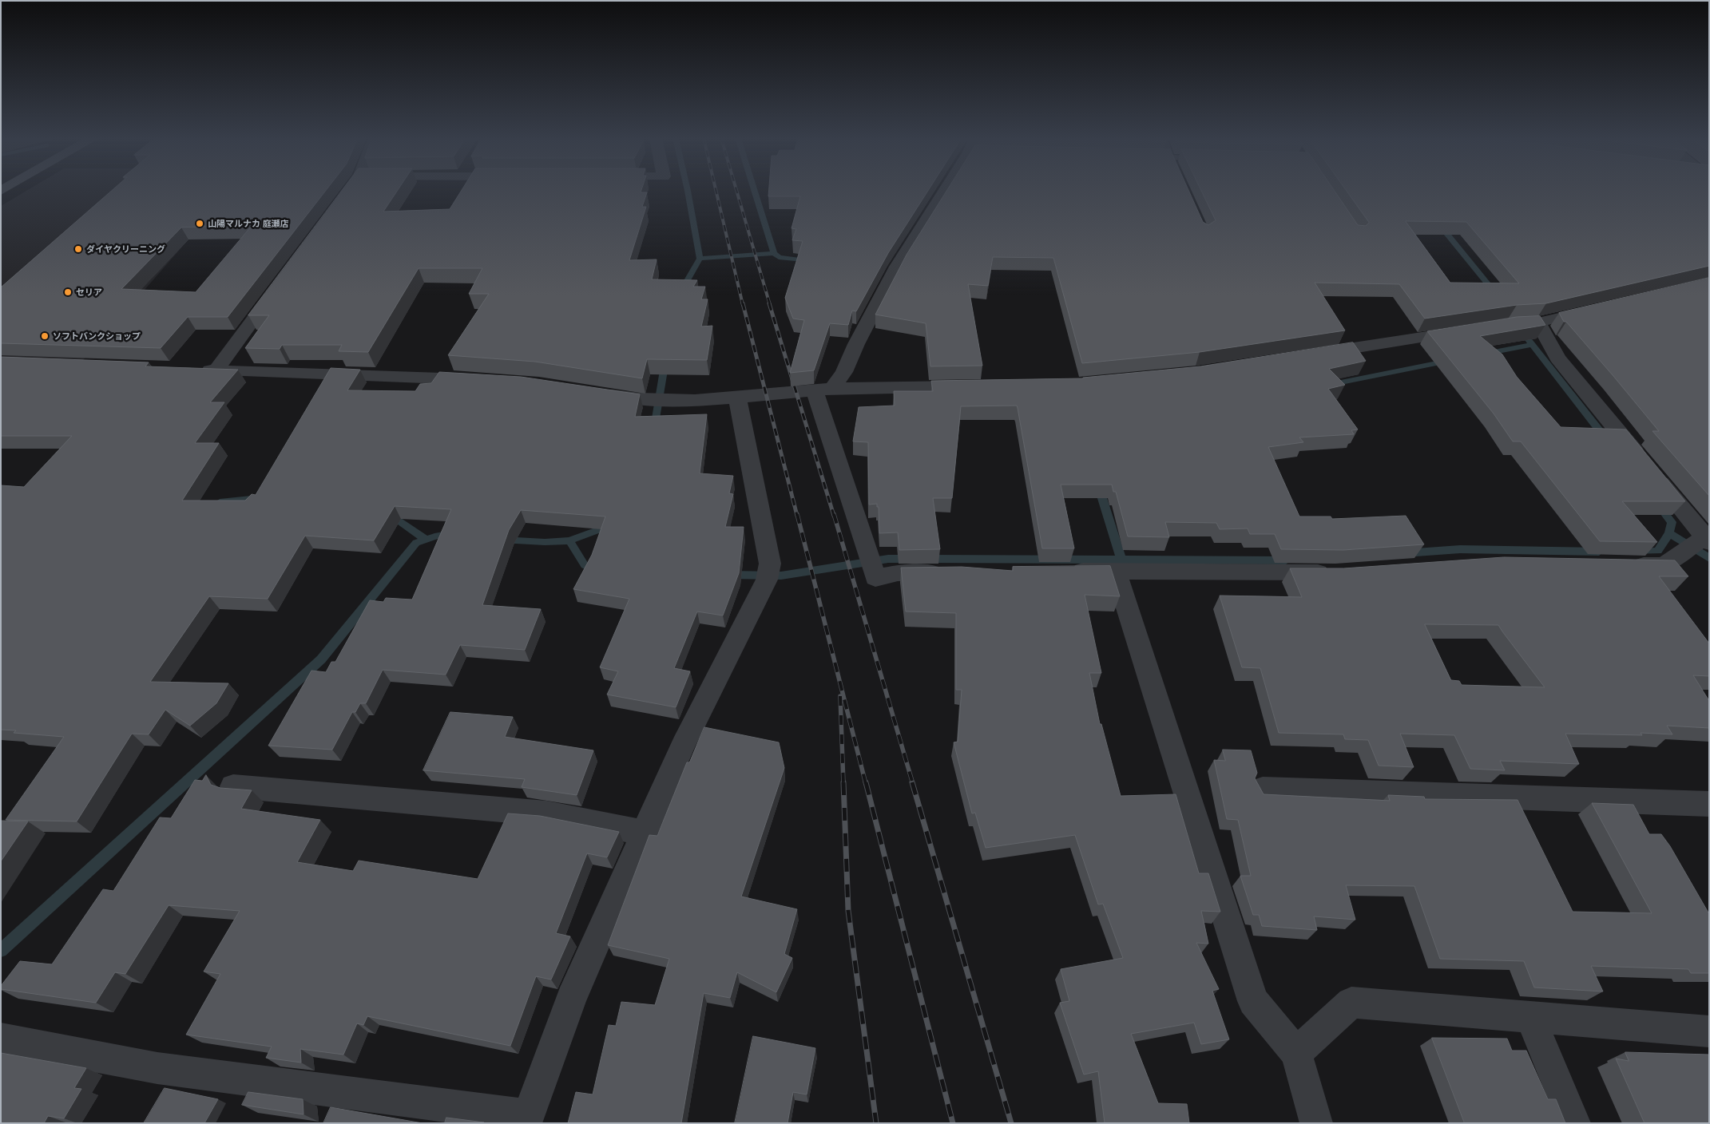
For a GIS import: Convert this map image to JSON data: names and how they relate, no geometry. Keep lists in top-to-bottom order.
{
  "places": [
    "山陽マルナカ 庭瀬店",
    "ダイヤクリーニング",
    "セリア",
    "ソフトバンクショップ"
  ]
}
